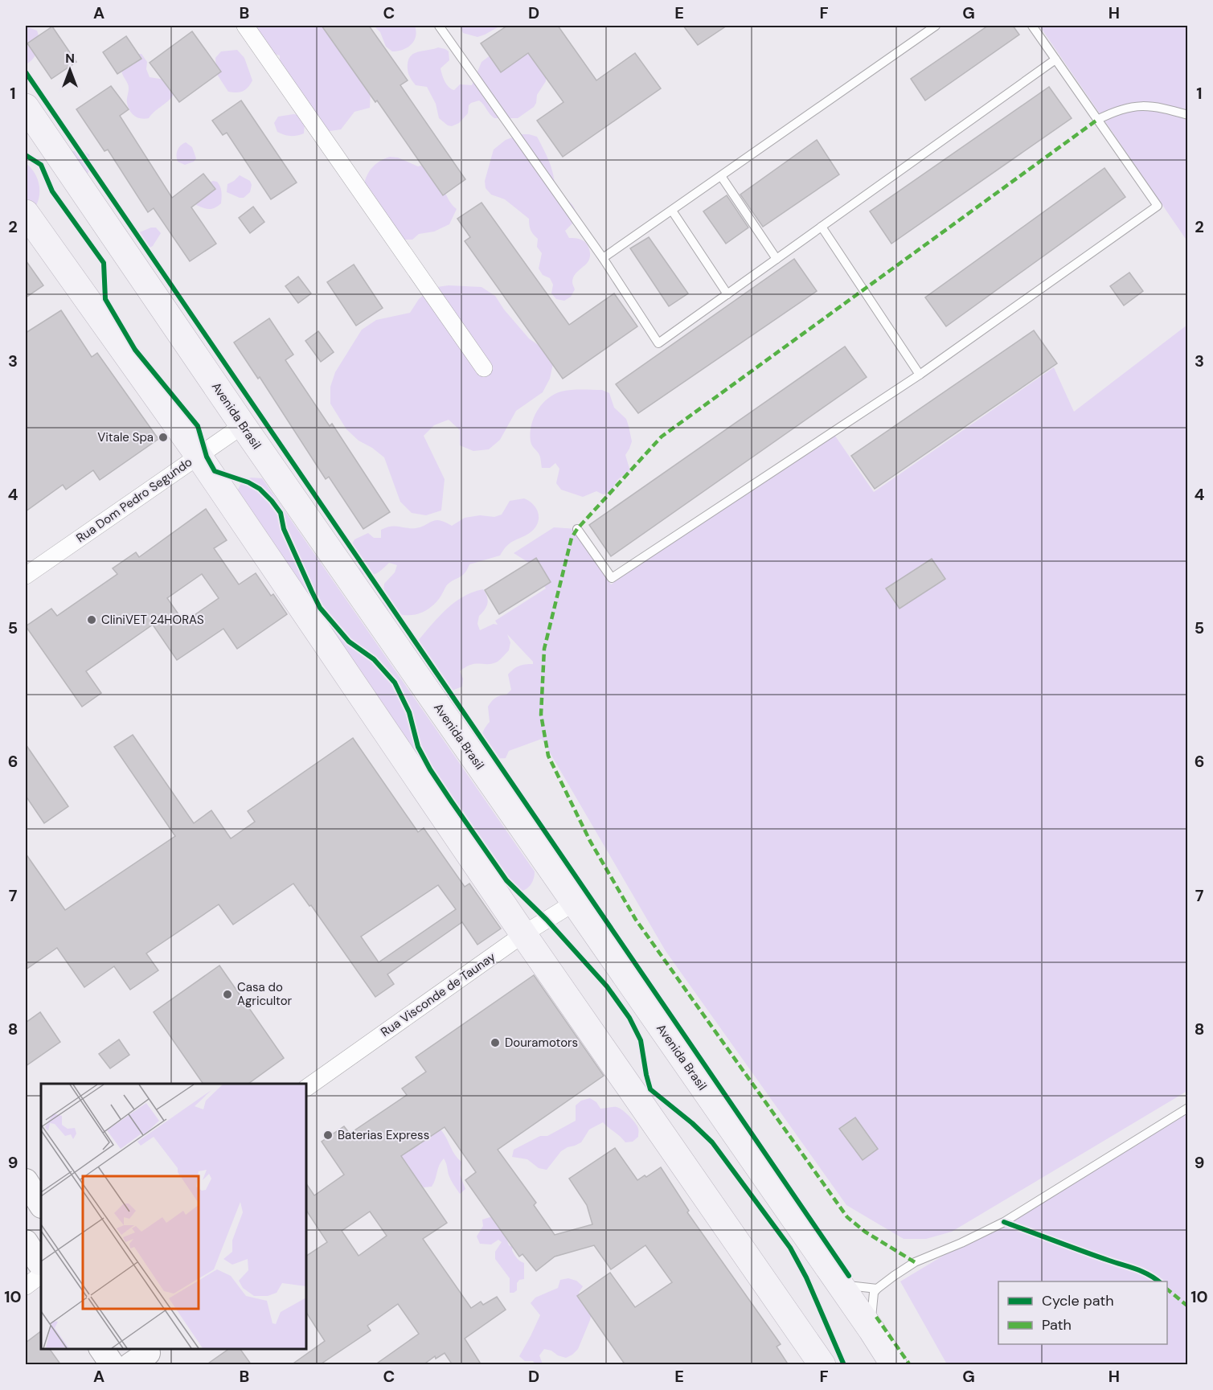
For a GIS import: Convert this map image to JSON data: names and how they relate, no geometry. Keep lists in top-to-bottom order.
{
  "streets": {
    "main road": ["Avenida Brasil"],
    "street": ["Rua Dom Pedro Segundo", "Rua Visconde de Taunay"]
  },
  "crossings": [
    ["Avenida Brasil", "Rua Dom Pedro Segundo"],
    ["Avenida Brasil", "Rua Visconde de Taunay"]
  ],
  "places": [
    "Vitale Spa",
    "CliniVET 24HORAS",
    "Casa do Agricultor",
    "Douramotors",
    "Baterias Express"
  ],
  "legend": ["Cycle path", "Path"],
  "north": "top",
  "grid": {
    "columns": [
      "A",
      "B",
      "C",
      "D",
      "E",
      "F",
      "G",
      "H"
    ],
    "rows": [
      "1",
      "2",
      "3",
      "4",
      "5",
      "6",
      "7",
      "8",
      "9",
      "10"
    ]
  }
}
